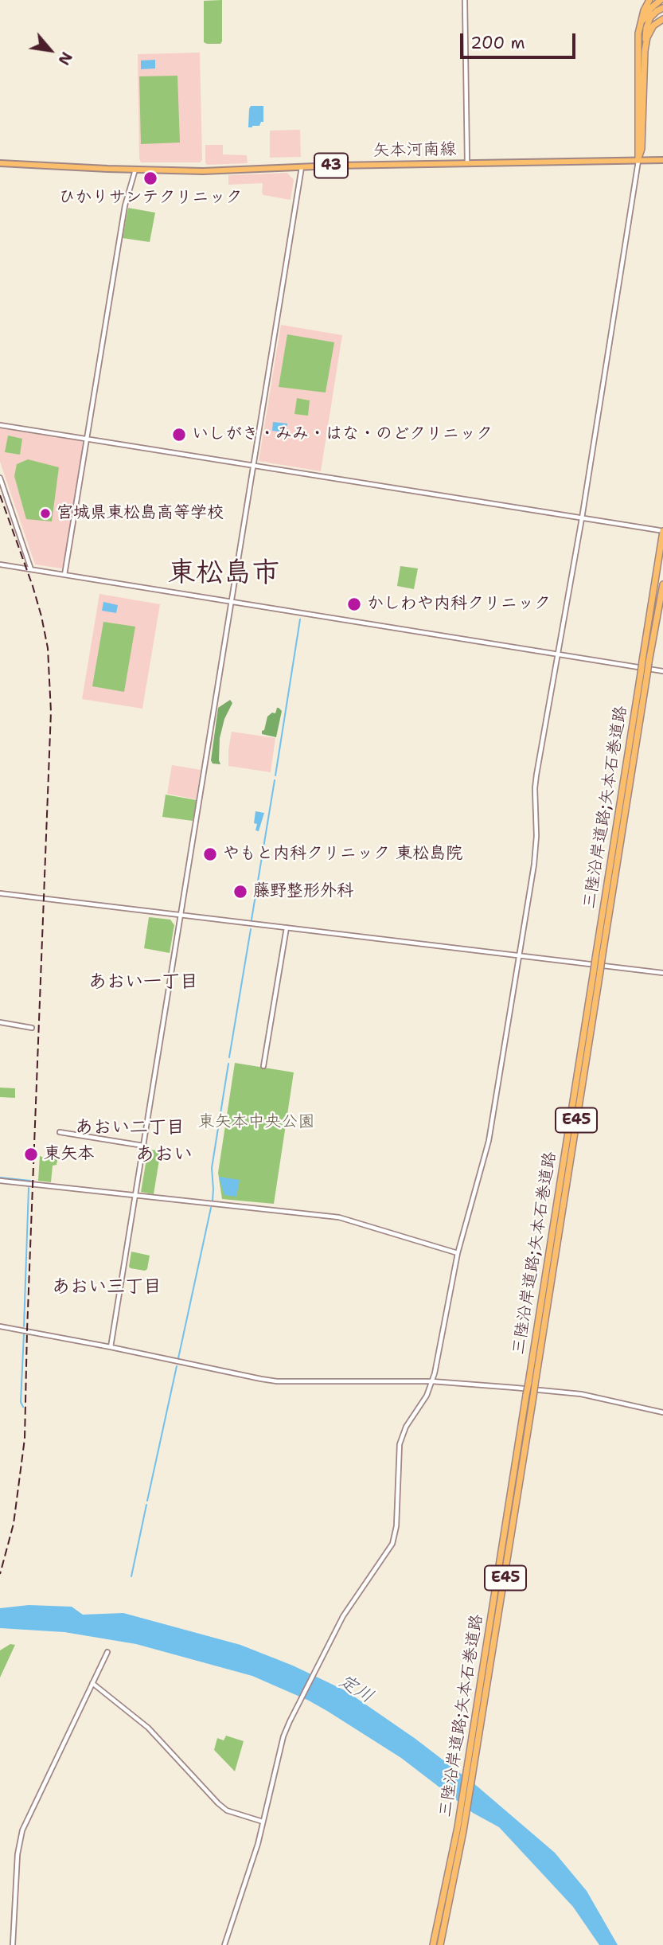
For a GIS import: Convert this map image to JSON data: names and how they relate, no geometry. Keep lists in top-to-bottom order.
{
  "streets": {
    "highway": ["三陸沿岸道路;矢本石巻道路", "E45"],
    "main road": ["矢本河南線", "43"]
  },
  "districts": [
    "東松島市",
    "あおい一丁目",
    "あおい二丁目",
    "あおい",
    "あおい三丁目"
  ],
  "water": ["定川"],
  "parks": ["東矢本中央公園"],
  "places": [
    "ひかりサンテクリニック",
    "いしがき・みみ・はな・のどクリニック",
    "宮城県東松島高等学校",
    "かしわや内科クリニック",
    "やもと内科クリニック 東松島院",
    "藤野整形外科",
    "東矢本"
  ],
  "scale_bar": "200 m",
  "north": "bottom right"
}
